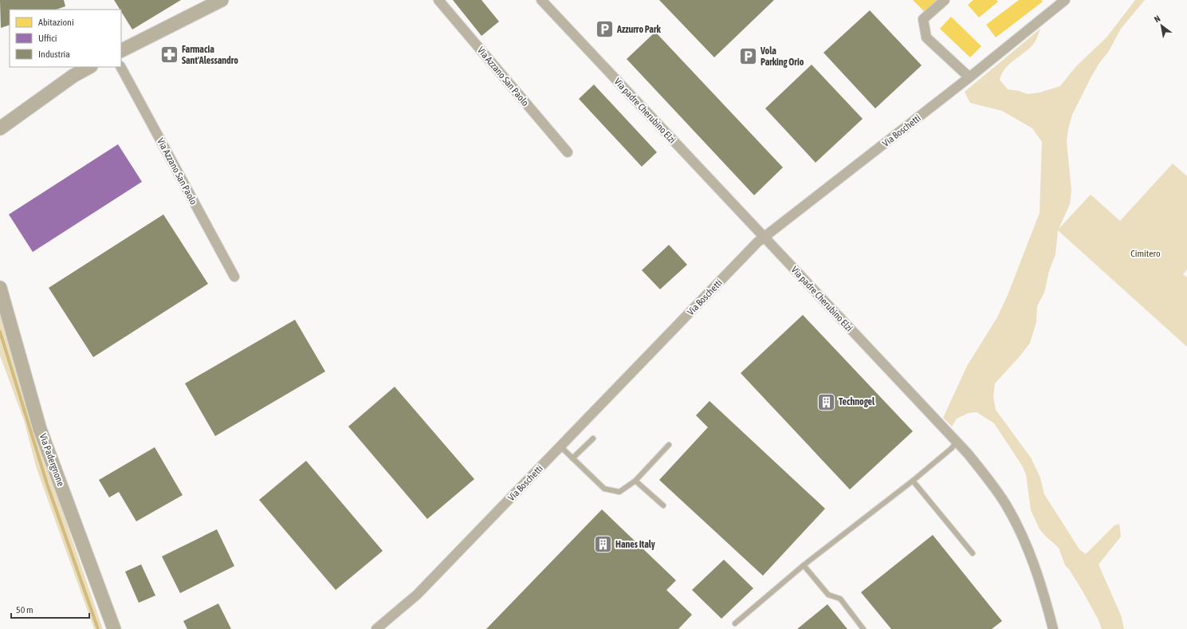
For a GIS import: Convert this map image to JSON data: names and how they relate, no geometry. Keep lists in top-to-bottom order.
{
  "streets": {
    "street": [
      "Via Azzano San Paolo",
      "Via padre Cherubino Elzi",
      "Via Boschetti",
      "Via Padergnone"
    ]
  },
  "crossings": [
    ["Via padre Cherubino Elzi", "Via Boschetti"]
  ],
  "parks": ["Cimitero"],
  "places": {
    "parking": ["Azzurro Park", "Vola Parking Orio"],
    "pharmacy": ["Farmacia Sant'Alessandro"],
    "building": ["Technogel", "Hanes Italy"]
  },
  "legend": ["Abitazioni", "Uffici", "Industria"],
  "scale_bar": "50 m",
  "north": "top left"
}
